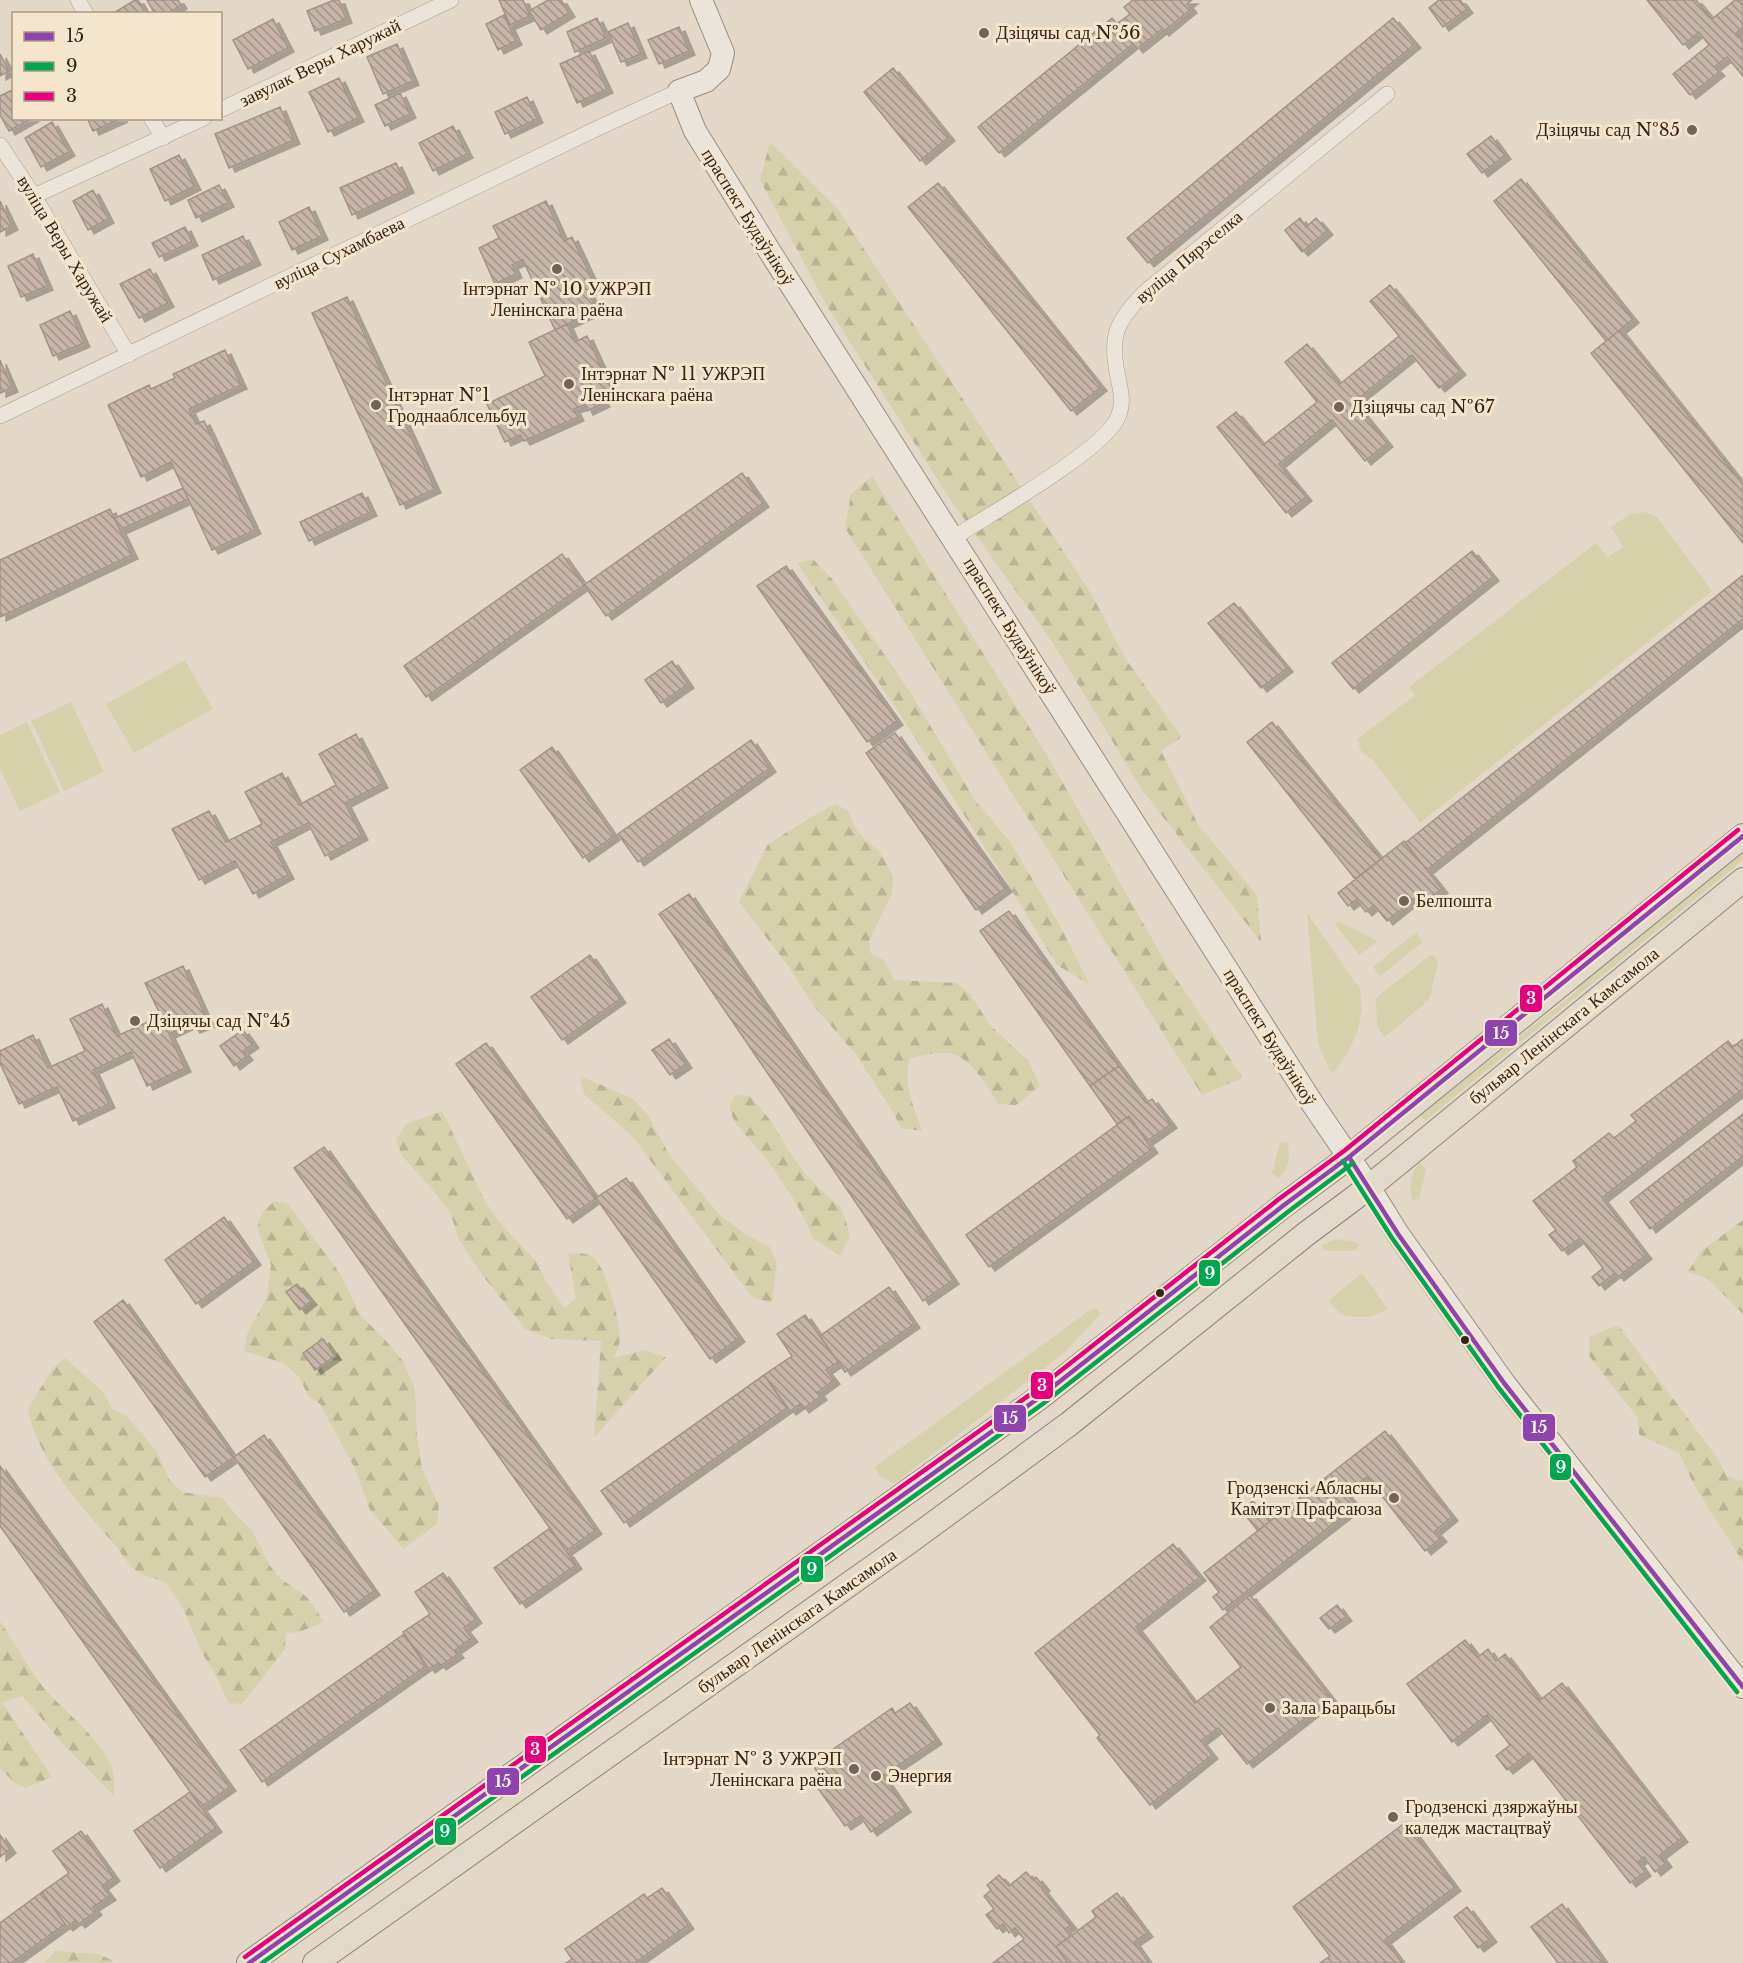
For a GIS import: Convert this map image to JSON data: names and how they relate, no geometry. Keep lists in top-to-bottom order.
{
  "streets": {
    "main road": ["бульвар Ленінскага Камсамола"],
    "street": [
      "завулак Веры Харужай",
      "праспект Будаўнікоў",
      "вуліца Веры Харужай",
      "вуліца Сухамбаева",
      "вуліца Пярэселка"
    ]
  },
  "crossings": [
    ["праспект Будаўнікоў", "вуліца Сухамбаева"],
    ["праспект Будаўнікоў", "вуліца Пярэселка"],
    ["праспект Будаўнікоў", "бульвар Ленінскага Камсамола"],
    ["вуліца Веры Харужай", "вуліца Сухамбаева"]
  ],
  "places": [
    "Дзіцячы сад №56",
    "Дзіцячы сад №85",
    "Інтэрнат № 10 УЖРЭП Ленінскага раёна",
    "Інтэрнат № 11 УЖРЭП Ленінскага раёна",
    "Інтэрнат №1 Гроднааблсельбуд",
    "Дзіцячы сад №67",
    "Белпошта",
    "Дзіцячы сад №45",
    "Гродзенскі Абласны Камітэт Прафсаюза",
    "Зала Барацьбы",
    "Інтэрнат № 3 УЖРЭП Ленінскага раёна",
    "Энергия",
    "Гродзенскі дзяржаўны каледж мастацтваў"
  ],
  "lines": ["transit line 3", "transit line 15", "transit line 9"],
  "legend": ["15", "9", "3"]
}
